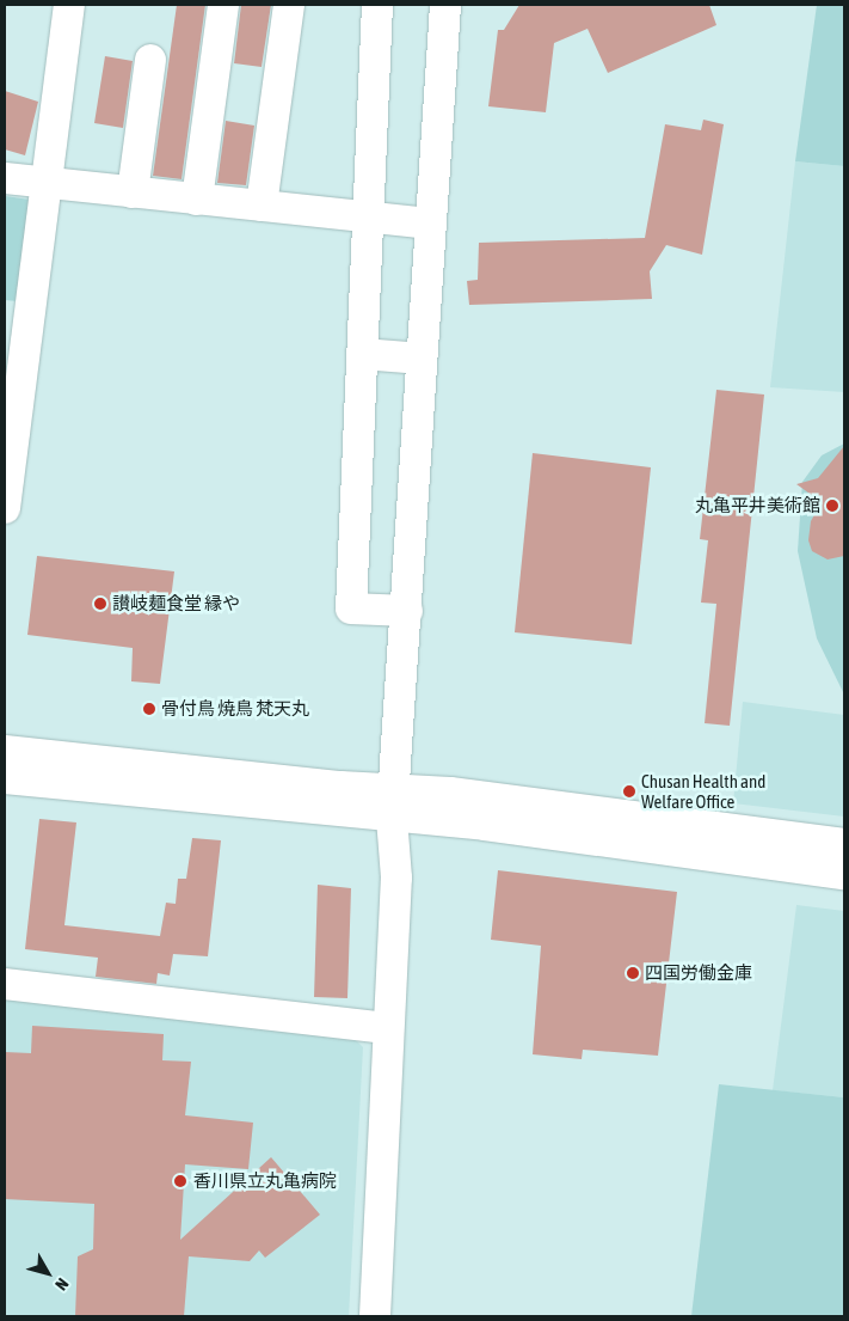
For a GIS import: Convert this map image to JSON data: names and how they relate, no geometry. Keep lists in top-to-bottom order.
{
  "places": [
    "丸亀平井美術館",
    "讃岐麺食堂 縁や",
    "骨付鳥 焼鳥 梵天丸",
    "Chusan Health and Welfare Office",
    "四国労働金庫",
    "香川県立丸亀病院"
  ],
  "north": "bottom right"
}
